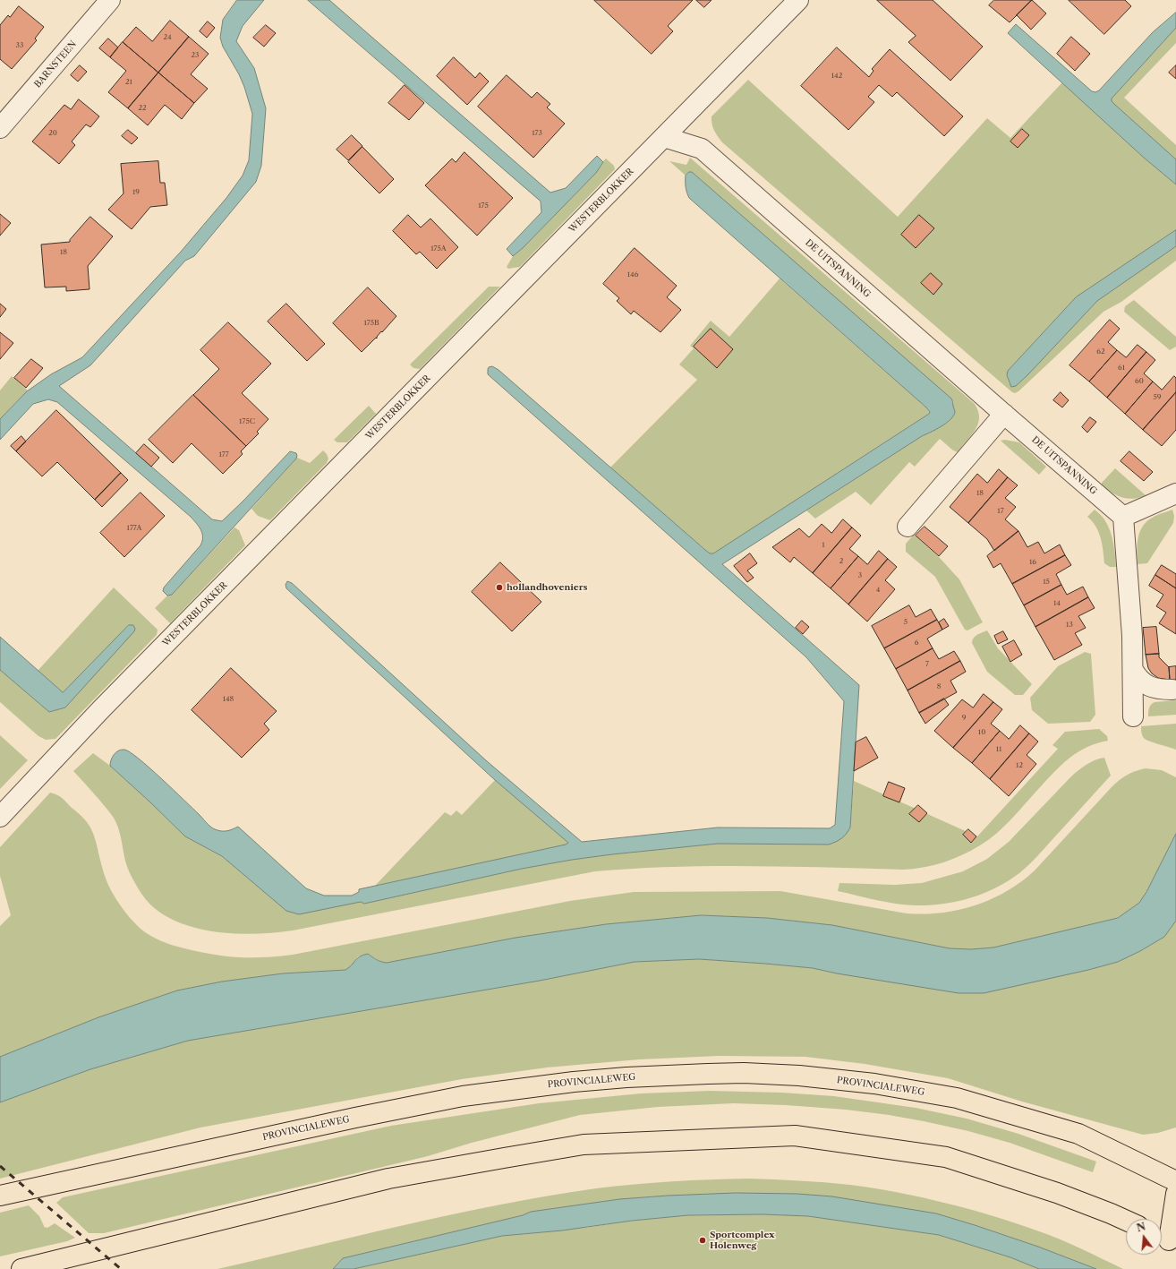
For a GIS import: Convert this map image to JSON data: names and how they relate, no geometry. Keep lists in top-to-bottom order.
{
  "streets": {
    "main road": ["PROVINCIALEWEG"],
    "street": ["BARNSTEEN", "WESTERBLOKKER", "DE UITSPANNING"]
  },
  "crossings": [
    ["WESTERBLOKKER", "DE UITSPANNING"]
  ],
  "places": ["hollandhoveniers", "Sportcomplex Holenweg"],
  "house_numbers": [
    "24",
    "33",
    "23",
    "142",
    "21",
    "22",
    "20",
    "173",
    "19",
    "175",
    "175A",
    "18",
    "146",
    "175B",
    "62",
    "61",
    "60",
    "59",
    "175C",
    "177",
    "18",
    "17",
    "177A",
    "1",
    "2",
    "16",
    "3",
    "15",
    "4",
    "14",
    "5",
    "13",
    "6",
    "7",
    "8",
    "148",
    "9",
    "10",
    "11",
    "12"
  ],
  "north": "top"
}
